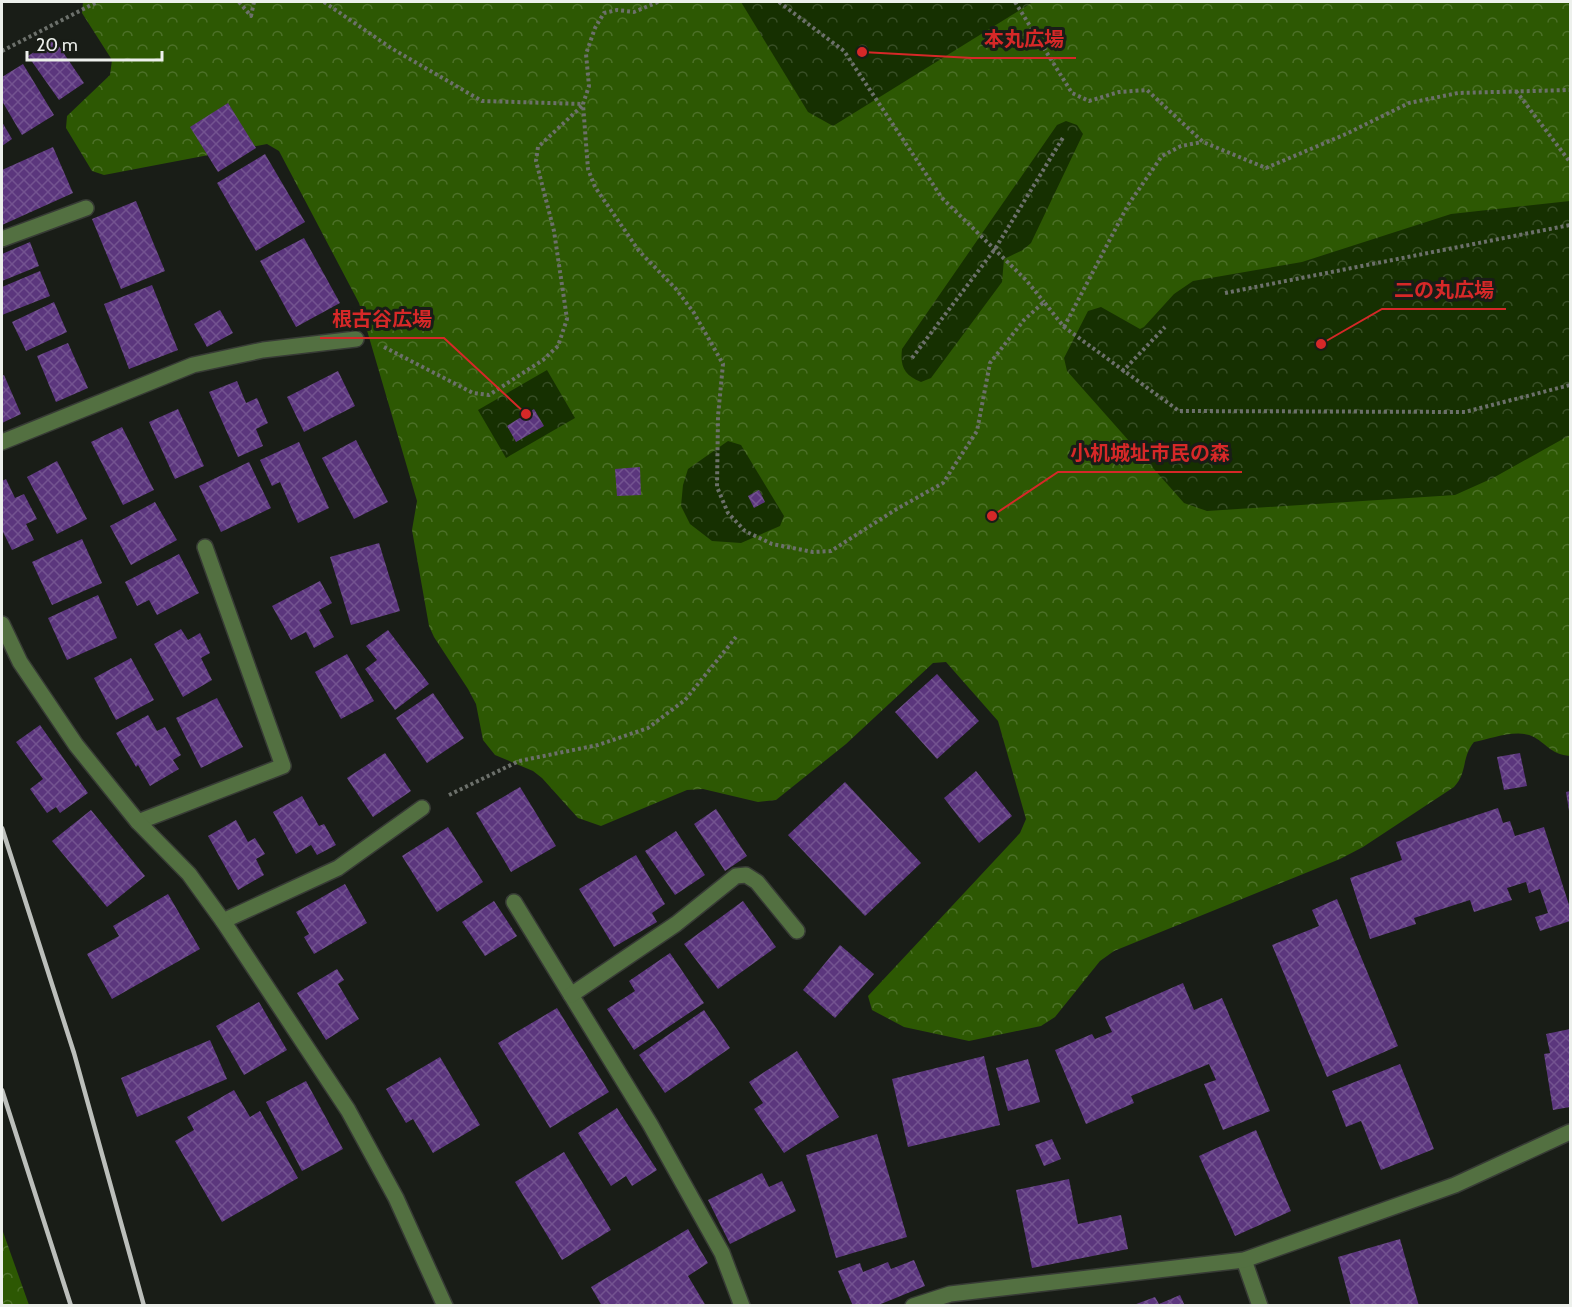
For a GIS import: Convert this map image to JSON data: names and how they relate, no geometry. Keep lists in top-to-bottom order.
{
  "places": [
    "本丸広場",
    "二の丸広場",
    "根古谷広場",
    "小机城址市民の森"
  ],
  "scale_bar": "20 m"
}
